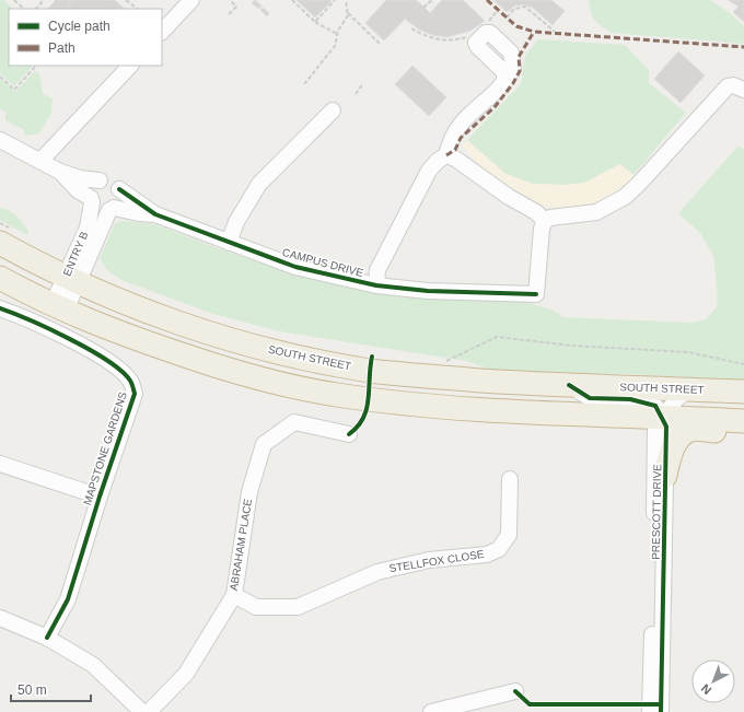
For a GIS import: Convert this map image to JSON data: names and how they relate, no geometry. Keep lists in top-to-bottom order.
{
  "streets": {
    "highway": ["SOUTH STREET"],
    "street": [
      "ENTRY B",
      "CAMPUS DRIVE",
      "MAPSTONE GARDENS",
      "PRESCOTT DRIVE",
      "ABRAHAM PLACE",
      "STELLFOX CLOSE"
    ]
  },
  "crossings": [
    ["ENTRY B", "CAMPUS DRIVE"],
    ["ENTRY B", "SOUTH STREET"],
    ["ABRAHAM PLACE", "STELLFOX CLOSE"]
  ],
  "legend": ["Cycle path", "Path"],
  "scale_bar": "50 m",
  "north": "bottom left"
}
